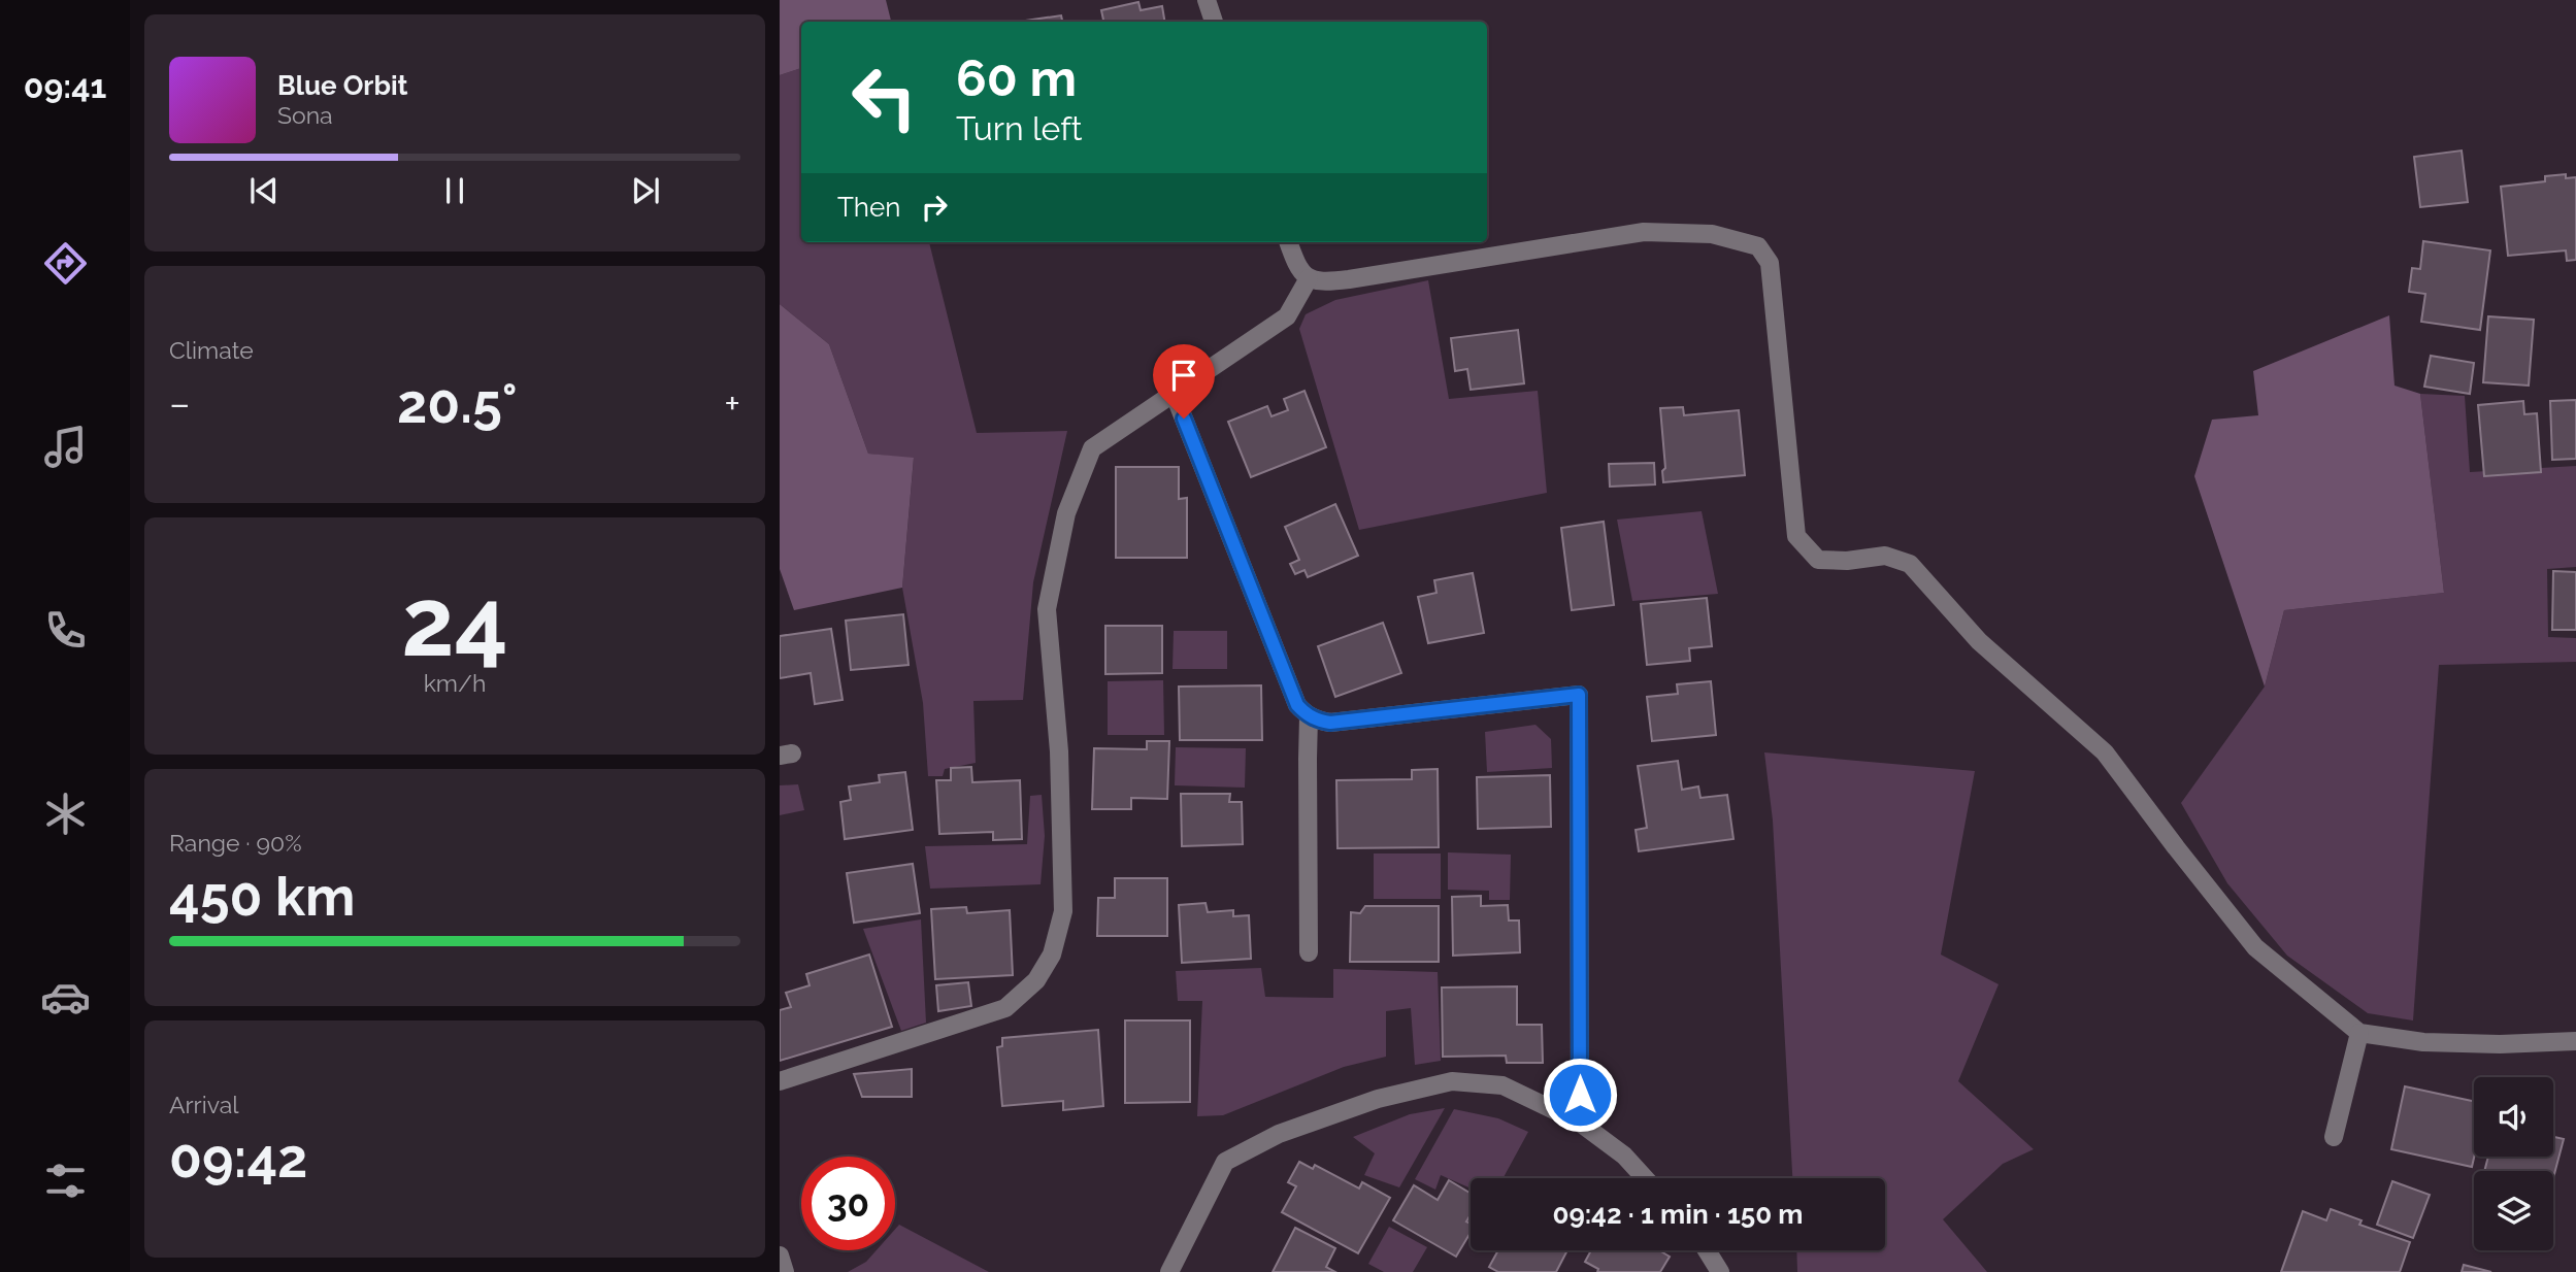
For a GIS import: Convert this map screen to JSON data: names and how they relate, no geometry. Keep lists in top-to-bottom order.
{
  "page": {
    "tabs": "09:41",
    "turn": ["60 m", "Turn left"],
    "song": ["Blue Orbit", "Sona"],
    "then": "Then",
    "tile": [
      "Climate",
      ["24", "km/h"],
      ["Range · 90%", "450 km"],
      ["Arrival", "09:42"]
    ],
    "heat": ["−", "20.5°", "+"],
    "limit": "30",
    "trip": "09:42 · 1 min · 150 m"
  }
}
